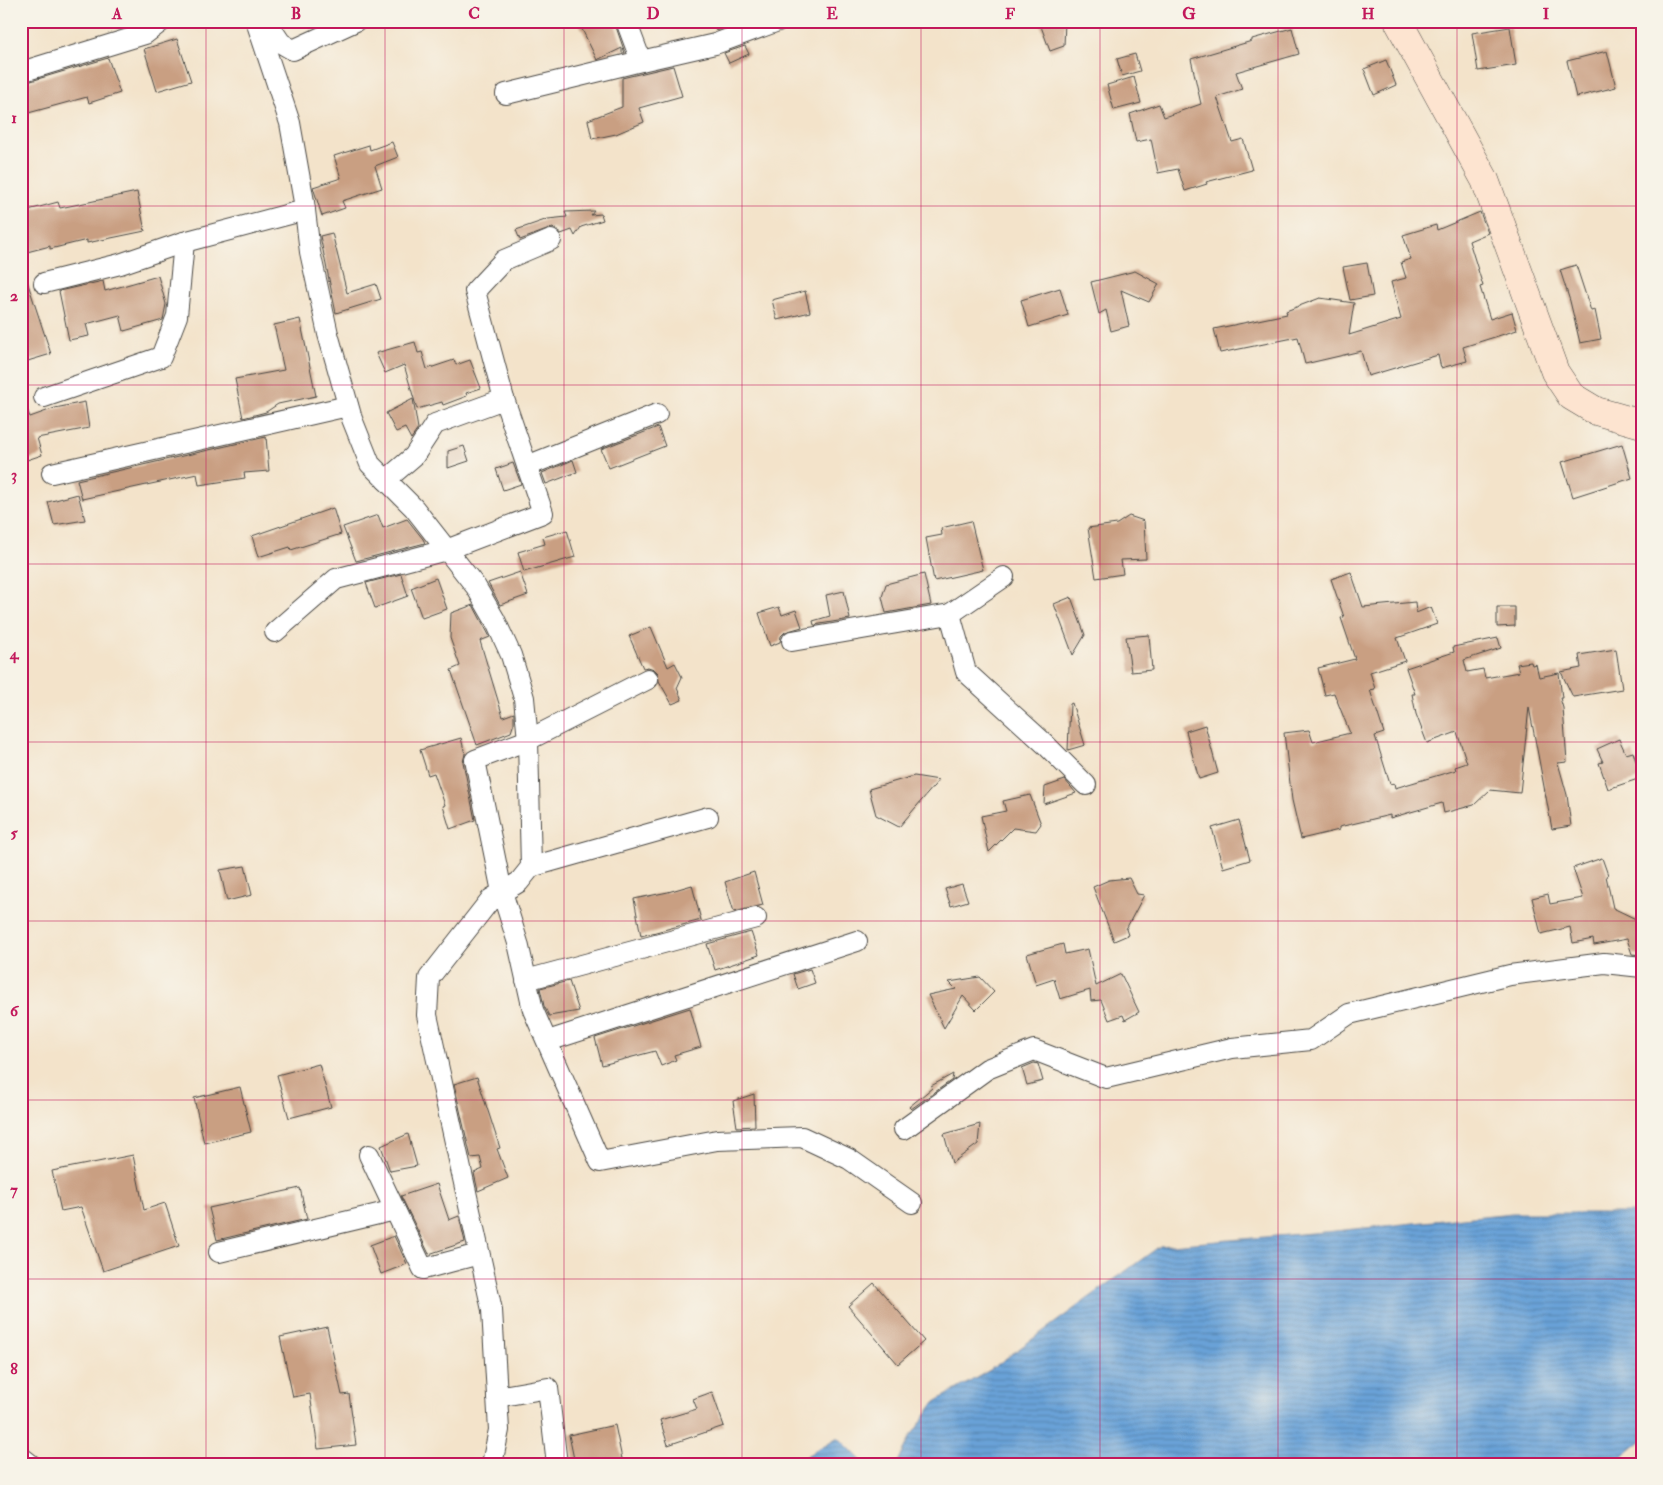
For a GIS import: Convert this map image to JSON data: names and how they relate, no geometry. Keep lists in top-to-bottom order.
{
  "grid": {
    "columns": [
      "A",
      "B",
      "C",
      "D",
      "E",
      "F",
      "G",
      "H",
      "I"
    ],
    "rows": [
      "1",
      "2",
      "3",
      "4",
      "5",
      "6",
      "7",
      "8"
    ]
  }
}
